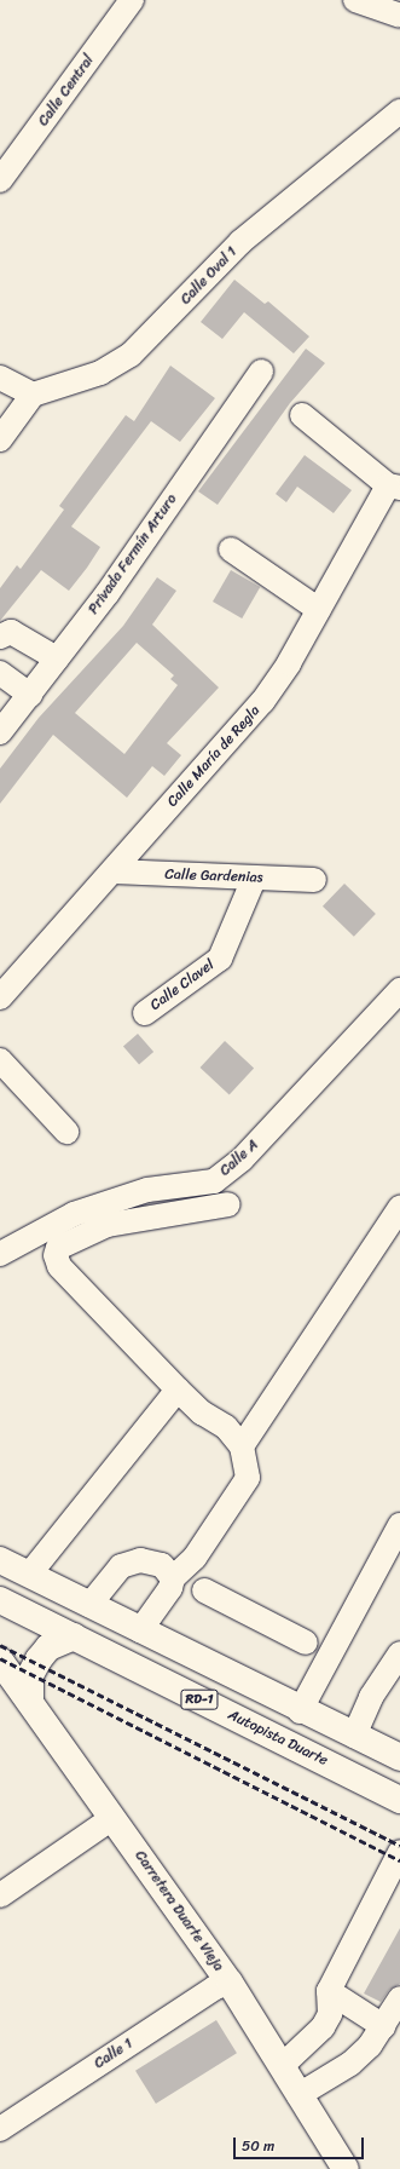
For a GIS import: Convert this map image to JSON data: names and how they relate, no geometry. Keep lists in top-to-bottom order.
{
  "streets": {
    "main road": ["RD-1", "Autopista Duarte", "Carretera Duarte Vieja"],
    "street": [
      "Calle Central",
      "Calle Oval 1",
      "Privada Fermín Arturo",
      "Calle María de Regla",
      "Calle Gardenias",
      "Calle Clavel",
      "Calle A",
      "Calle 1"
    ]
  },
  "crossings": [
    ["Calle María de Regla", "Calle Gardenias"],
    ["Calle Gardenias", "Calle Clavel"],
    ["Carretera Duarte Vieja", "Calle 1"]
  ],
  "scale_bar": "50 m"
}
